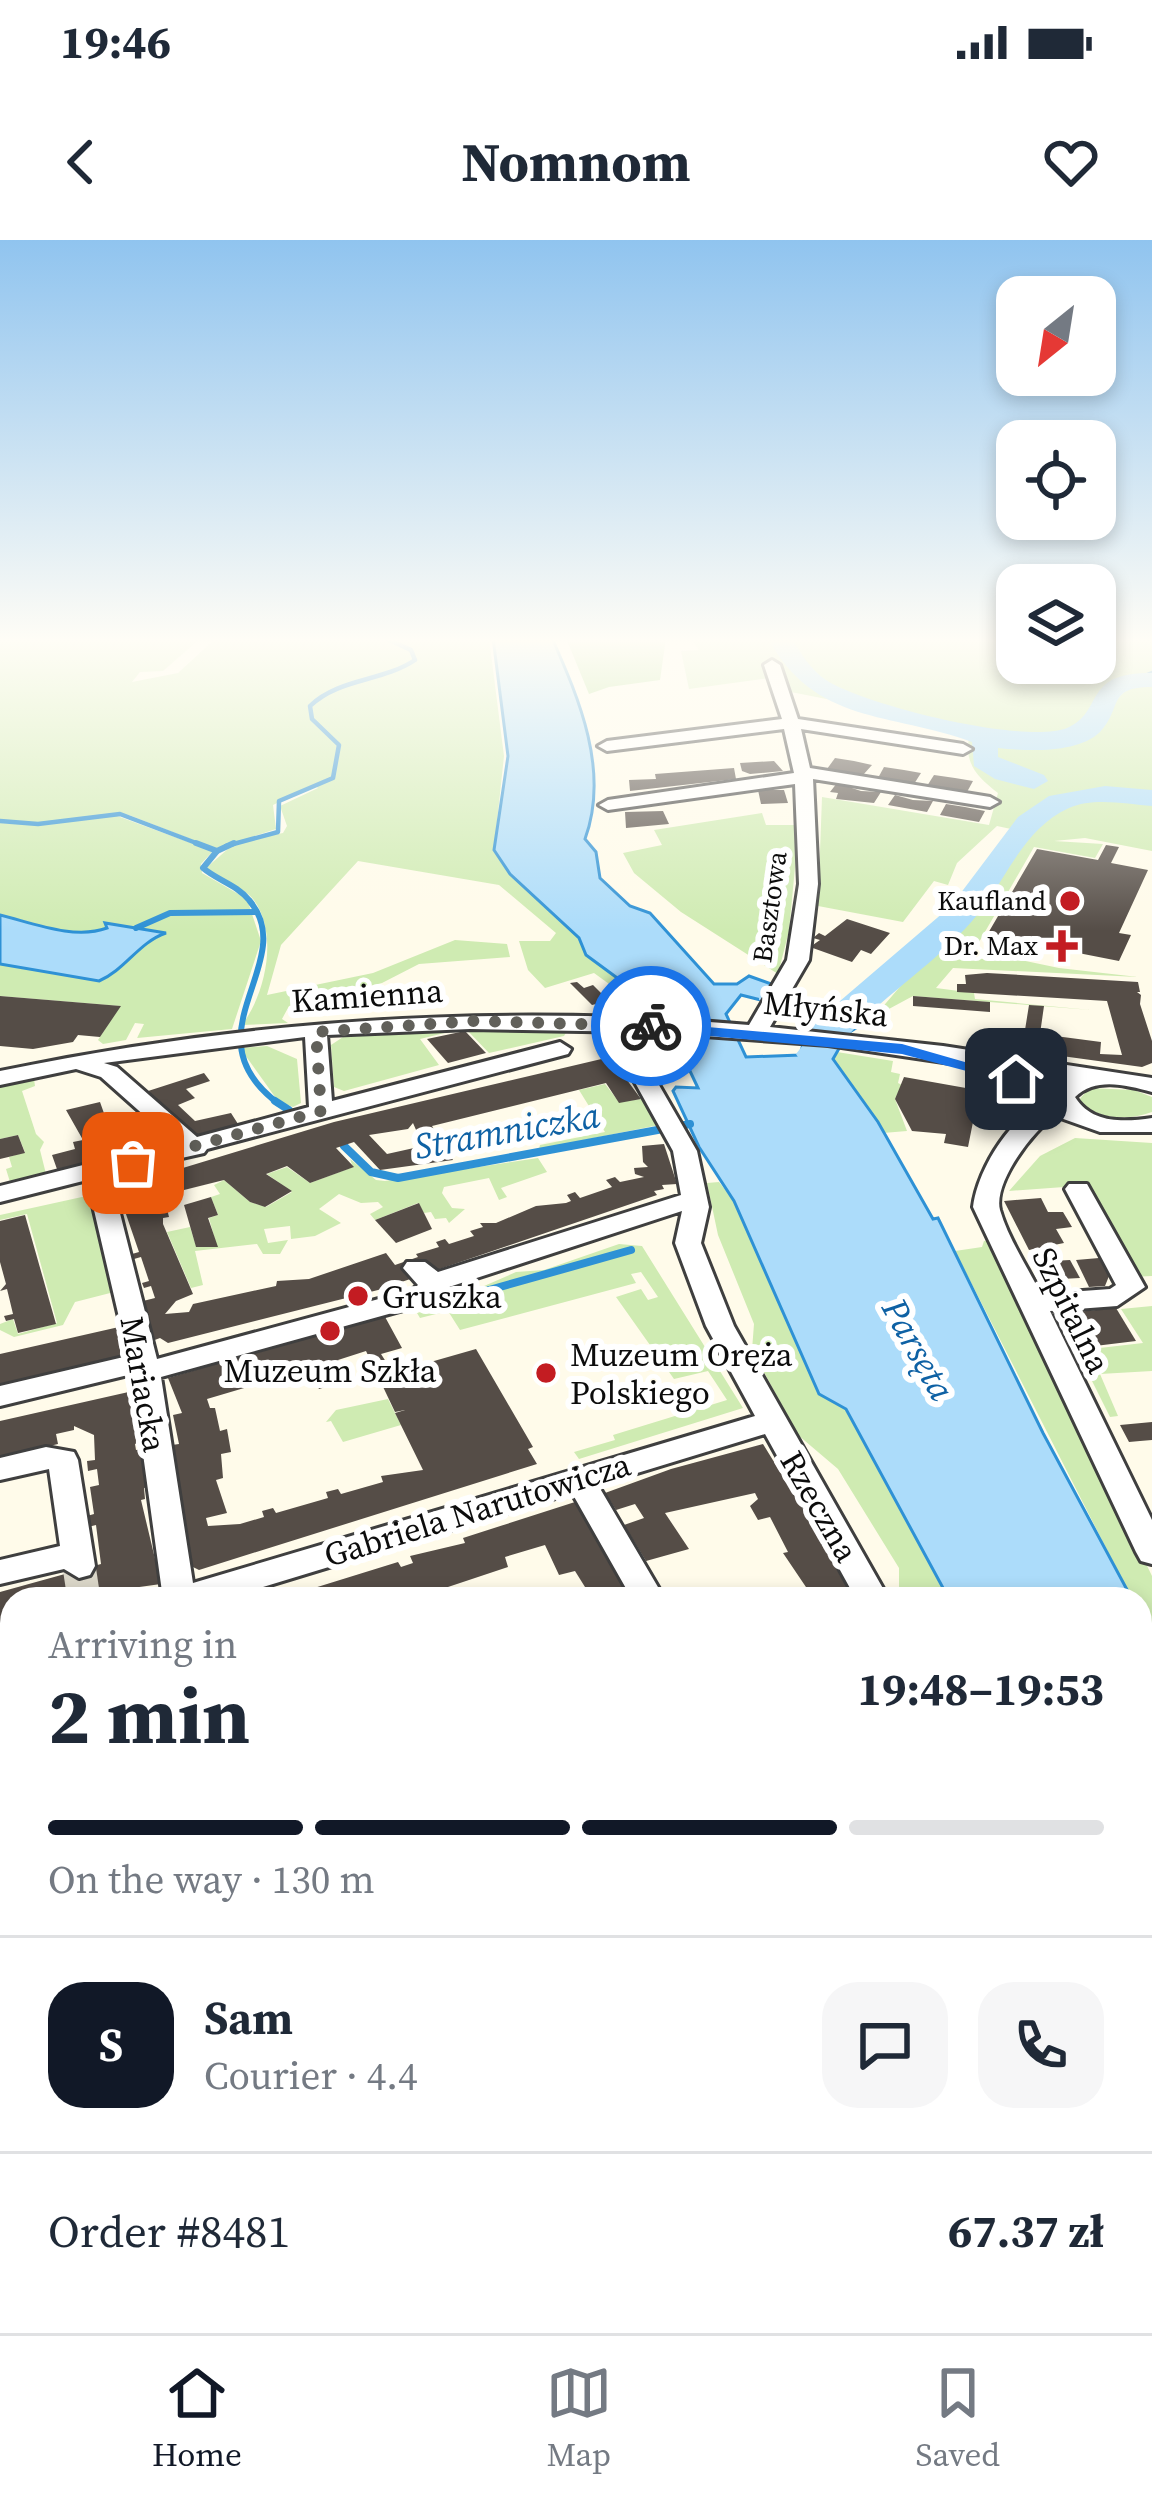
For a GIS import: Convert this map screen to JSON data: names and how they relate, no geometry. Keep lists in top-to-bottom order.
{
  "streets": {
    "street": [
      "Basztowa",
      "Kamienna",
      "Młyńska",
      "Szpitalna",
      "Mariacka",
      "Rzeczna",
      "Gabriela Narutowicza"
    ]
  },
  "crossings": [
    ["Basztowa", "Kamienna"],
    ["Basztowa", "Młyńska"],
    ["Kamienna", "Młyńska"],
    ["Kamienna", "Rzeczna"],
    ["Młyńska", "Szpitalna"],
    ["Rzeczna", "Gabriela Narutowicza"]
  ],
  "water": ["Stramniczka", "Parsęta"],
  "places": {
    "other": [
      "Kaufland",
      "Gruszka",
      "Muzeum Szkła",
      "Muzeum Oręża Polskiego"
    ],
    "health": ["Dr. Max"]
  },
  "north": "bottom left",
  "page": {
    "status": "19:46",
    "header": "Nomnom",
    "heading": ["2 min", "Arriving in", "19:48–19:53"],
    "panel": [
      "Sam",
      "Courier · 4.4",
      "Order #8481",
      "67.37 zł"
    ],
    "bar": "On the way · 130 m",
    "round": "S",
    "tabs": ["Home", "Map", "Saved"]
  }
}
